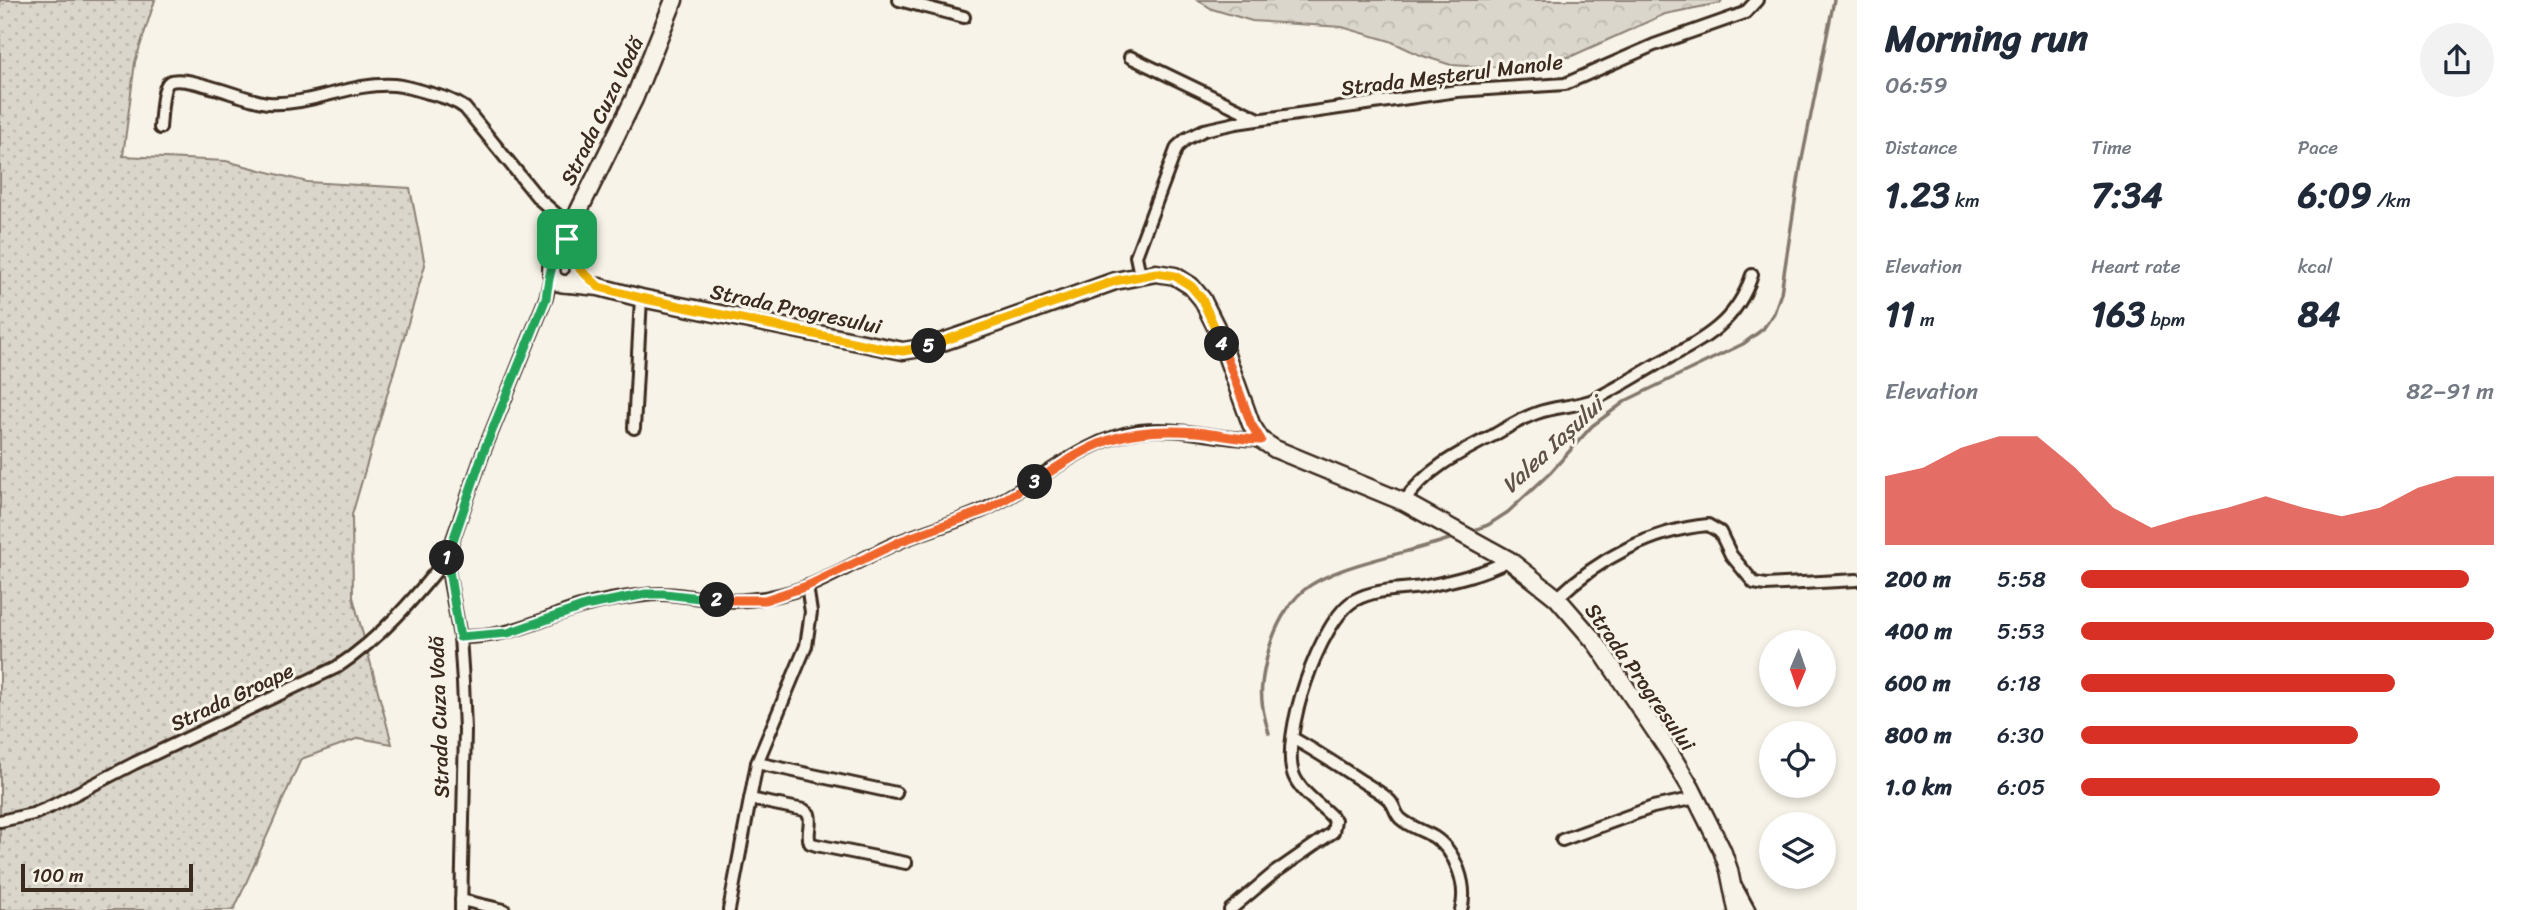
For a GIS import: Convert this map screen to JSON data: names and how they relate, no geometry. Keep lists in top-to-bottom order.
{
  "streets": {
    "street": [
      "Strada Meșterul Manole",
      "Strada Cuza Vodă",
      "Strada Progresului",
      "Strada Groape"
    ]
  },
  "crossings": [
    ["Strada Meșterul Manole", "Strada Progresului"],
    ["Strada Cuza Vodă", "Strada Progresului"],
    ["Strada Cuza Vodă", "Strada Groape"]
  ],
  "water": ["Valea Iașului"],
  "scale_bar": "100 m",
  "north": "bottom",
  "page": {
    "heading": ["Morning run", "06:59"],
    "stats": [
      ["Distance", "1.23 km"],
      ["Time", "7:34"],
      ["Pace", "6:09 /km"],
      ["Elevation", "11 m"],
      ["Heart rate", "163 bpm"],
      ["kcal", "84"]
    ],
    "pins": [
      "4",
      "5",
      "3",
      "1",
      "2"
    ],
    "chart": ["Elevation", "82–91 m"],
    "list": [
      {
        "name": "200 m",
        "note": "5:58"
      },
      {
        "name": "400 m",
        "note": "5:53"
      },
      {
        "name": "600 m",
        "note": "6:18"
      },
      {
        "name": "800 m",
        "note": "6:30"
      },
      {
        "name": "1.0 km",
        "note": "6:05"
      }
    ],
    "scale": "100 m"
  }
}
